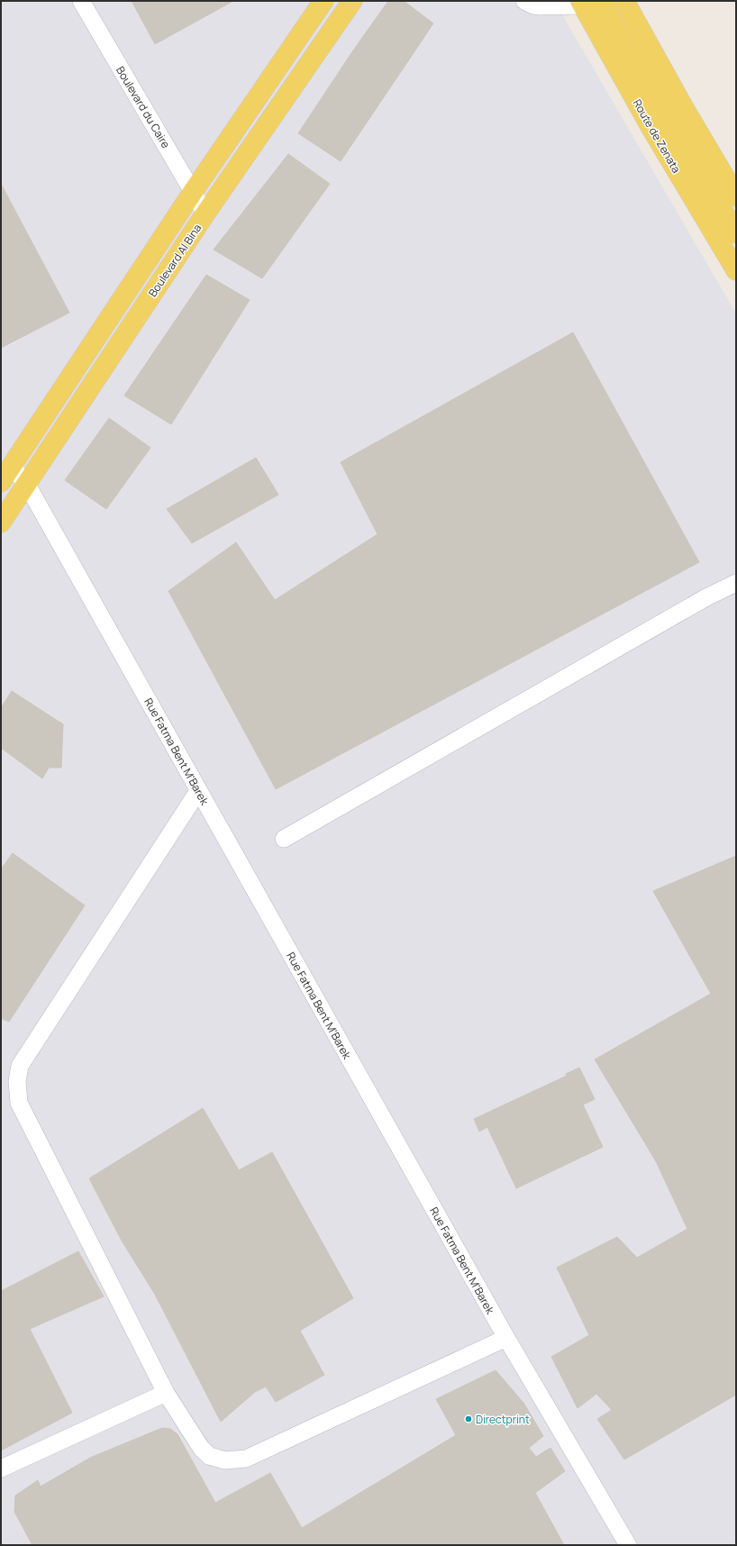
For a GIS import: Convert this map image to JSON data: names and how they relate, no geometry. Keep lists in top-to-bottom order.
{
  "streets": {
    "main road": ["Route de Zenata", "Boulevard Al Bina"],
    "lane": ["Boulevard du Caire", "Rue Fatma Bent M'Barek"]
  },
  "crossings": [
    ["Boulevard du Caire", "Boulevard Al Bina"],
    ["Boulevard Al Bina", "Rue Fatma Bent M'Barek"]
  ],
  "places": ["Directprint"]
}
